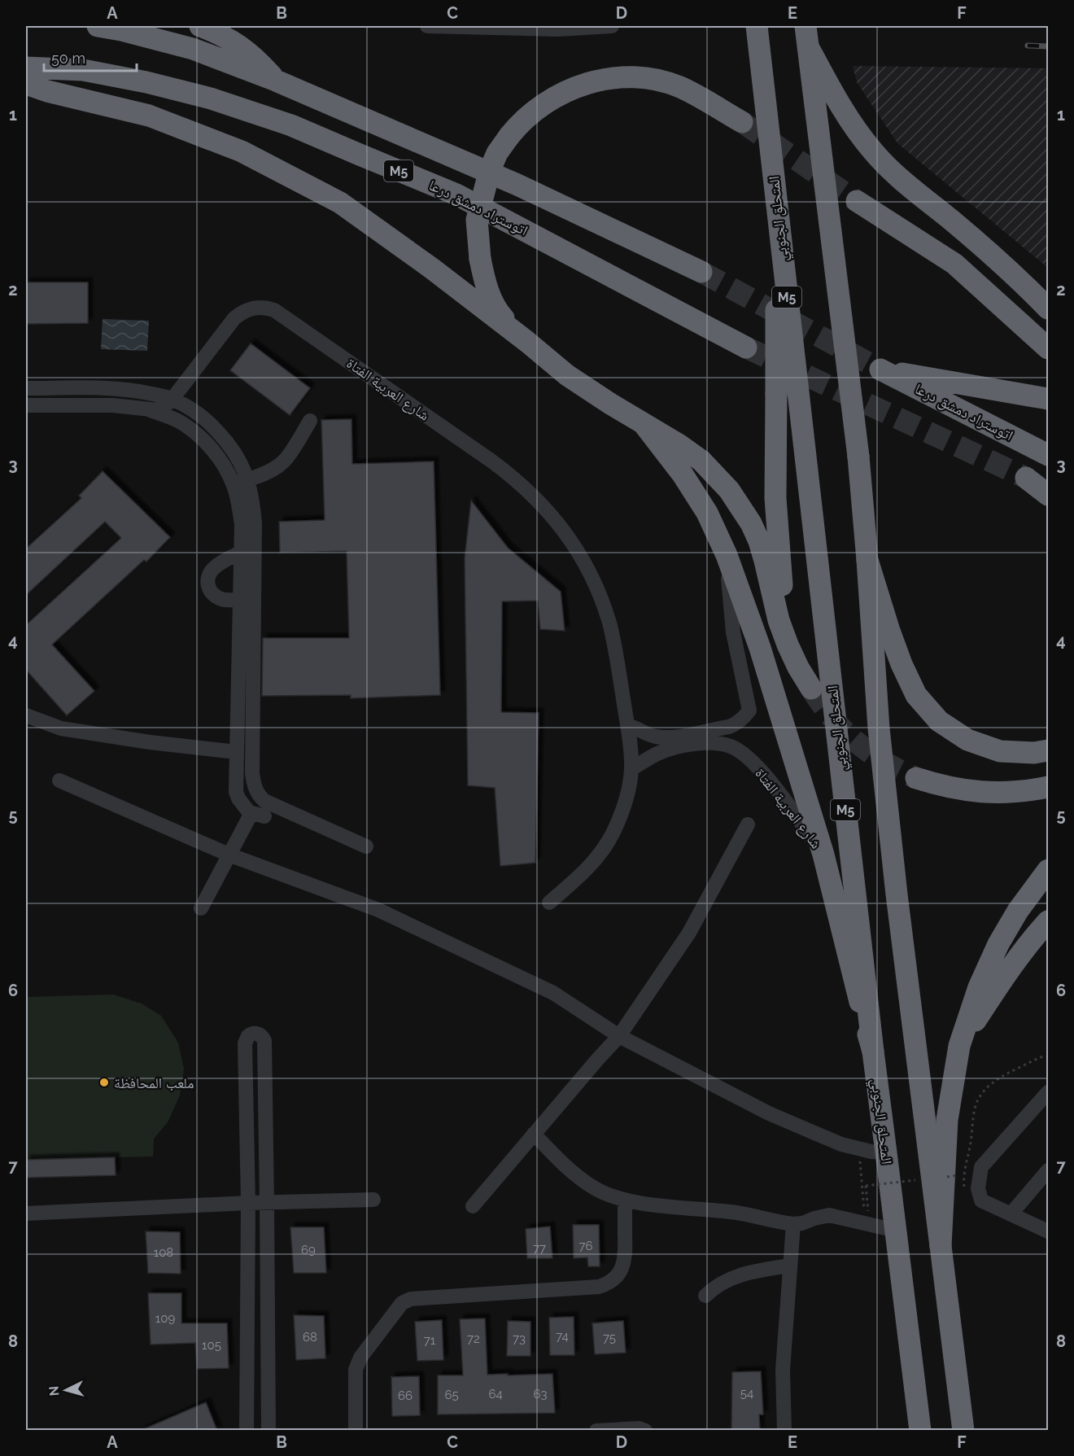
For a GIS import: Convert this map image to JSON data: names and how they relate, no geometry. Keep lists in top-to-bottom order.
{
  "streets": {
    "highway": ["M5", "اتوستراد دمشق درعا", "المتحلق الجنوبي"],
    "street": ["شارع العربية الفتاة"]
  },
  "places": ["ملعب المحافظة"],
  "house_numbers": [
    "76",
    "77",
    "69",
    "108",
    "109",
    "74",
    "68",
    "75",
    "72",
    "73",
    "71",
    "105",
    "54",
    "64",
    "63",
    "65",
    "66"
  ],
  "scale_bar": "50 m",
  "north": "left",
  "grid": {
    "columns": [
      "A",
      "B",
      "C",
      "D",
      "E",
      "F"
    ],
    "rows": [
      "1",
      "2",
      "3",
      "4",
      "5",
      "6",
      "7",
      "8"
    ]
  }
}
